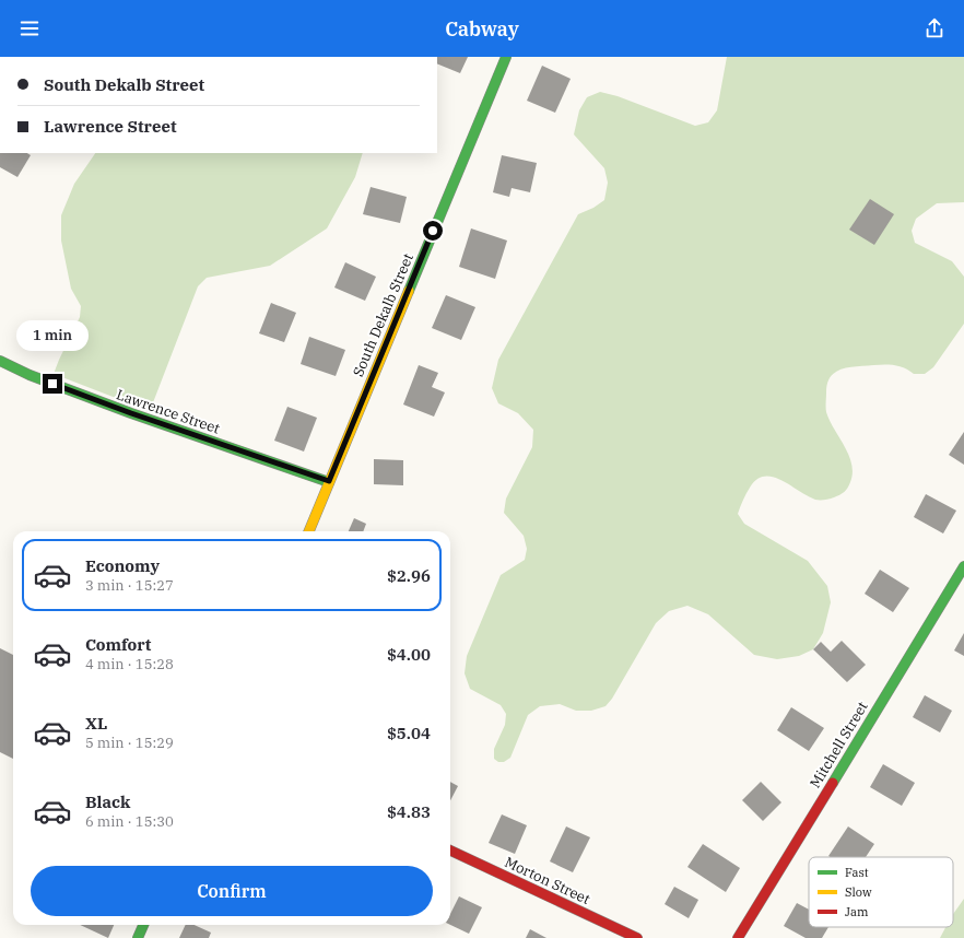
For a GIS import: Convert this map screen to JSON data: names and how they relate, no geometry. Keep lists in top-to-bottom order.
{
  "streets": {
    "street": [
      "South Dekalb Street",
      "Lawrence Street",
      "Mitchell Street",
      "Morton Street"
    ]
  },
  "crossings": [
    ["South Dekalb Street", "Lawrence Street"]
  ],
  "legend": ["Fast", "Slow", "Jam"],
  "page": {
    "header": "Cabway",
    "banner": ["South Dekalb Street", "Lawrence Street"],
    "bubble": "1 min",
    "list": [
      {
        "name": "Economy",
        "note": "3 min · 15:27",
        "value": "$2.96"
      },
      {
        "name": "Comfort",
        "note": "4 min · 15:28",
        "value": "$4.00"
      },
      {
        "name": "XL",
        "note": "5 min · 15:29",
        "value": "$5.04"
      },
      {
        "name": "Black",
        "note": "6 min · 15:30",
        "value": "$4.83"
      }
    ],
    "buttons": "Confirm"
  }
}
